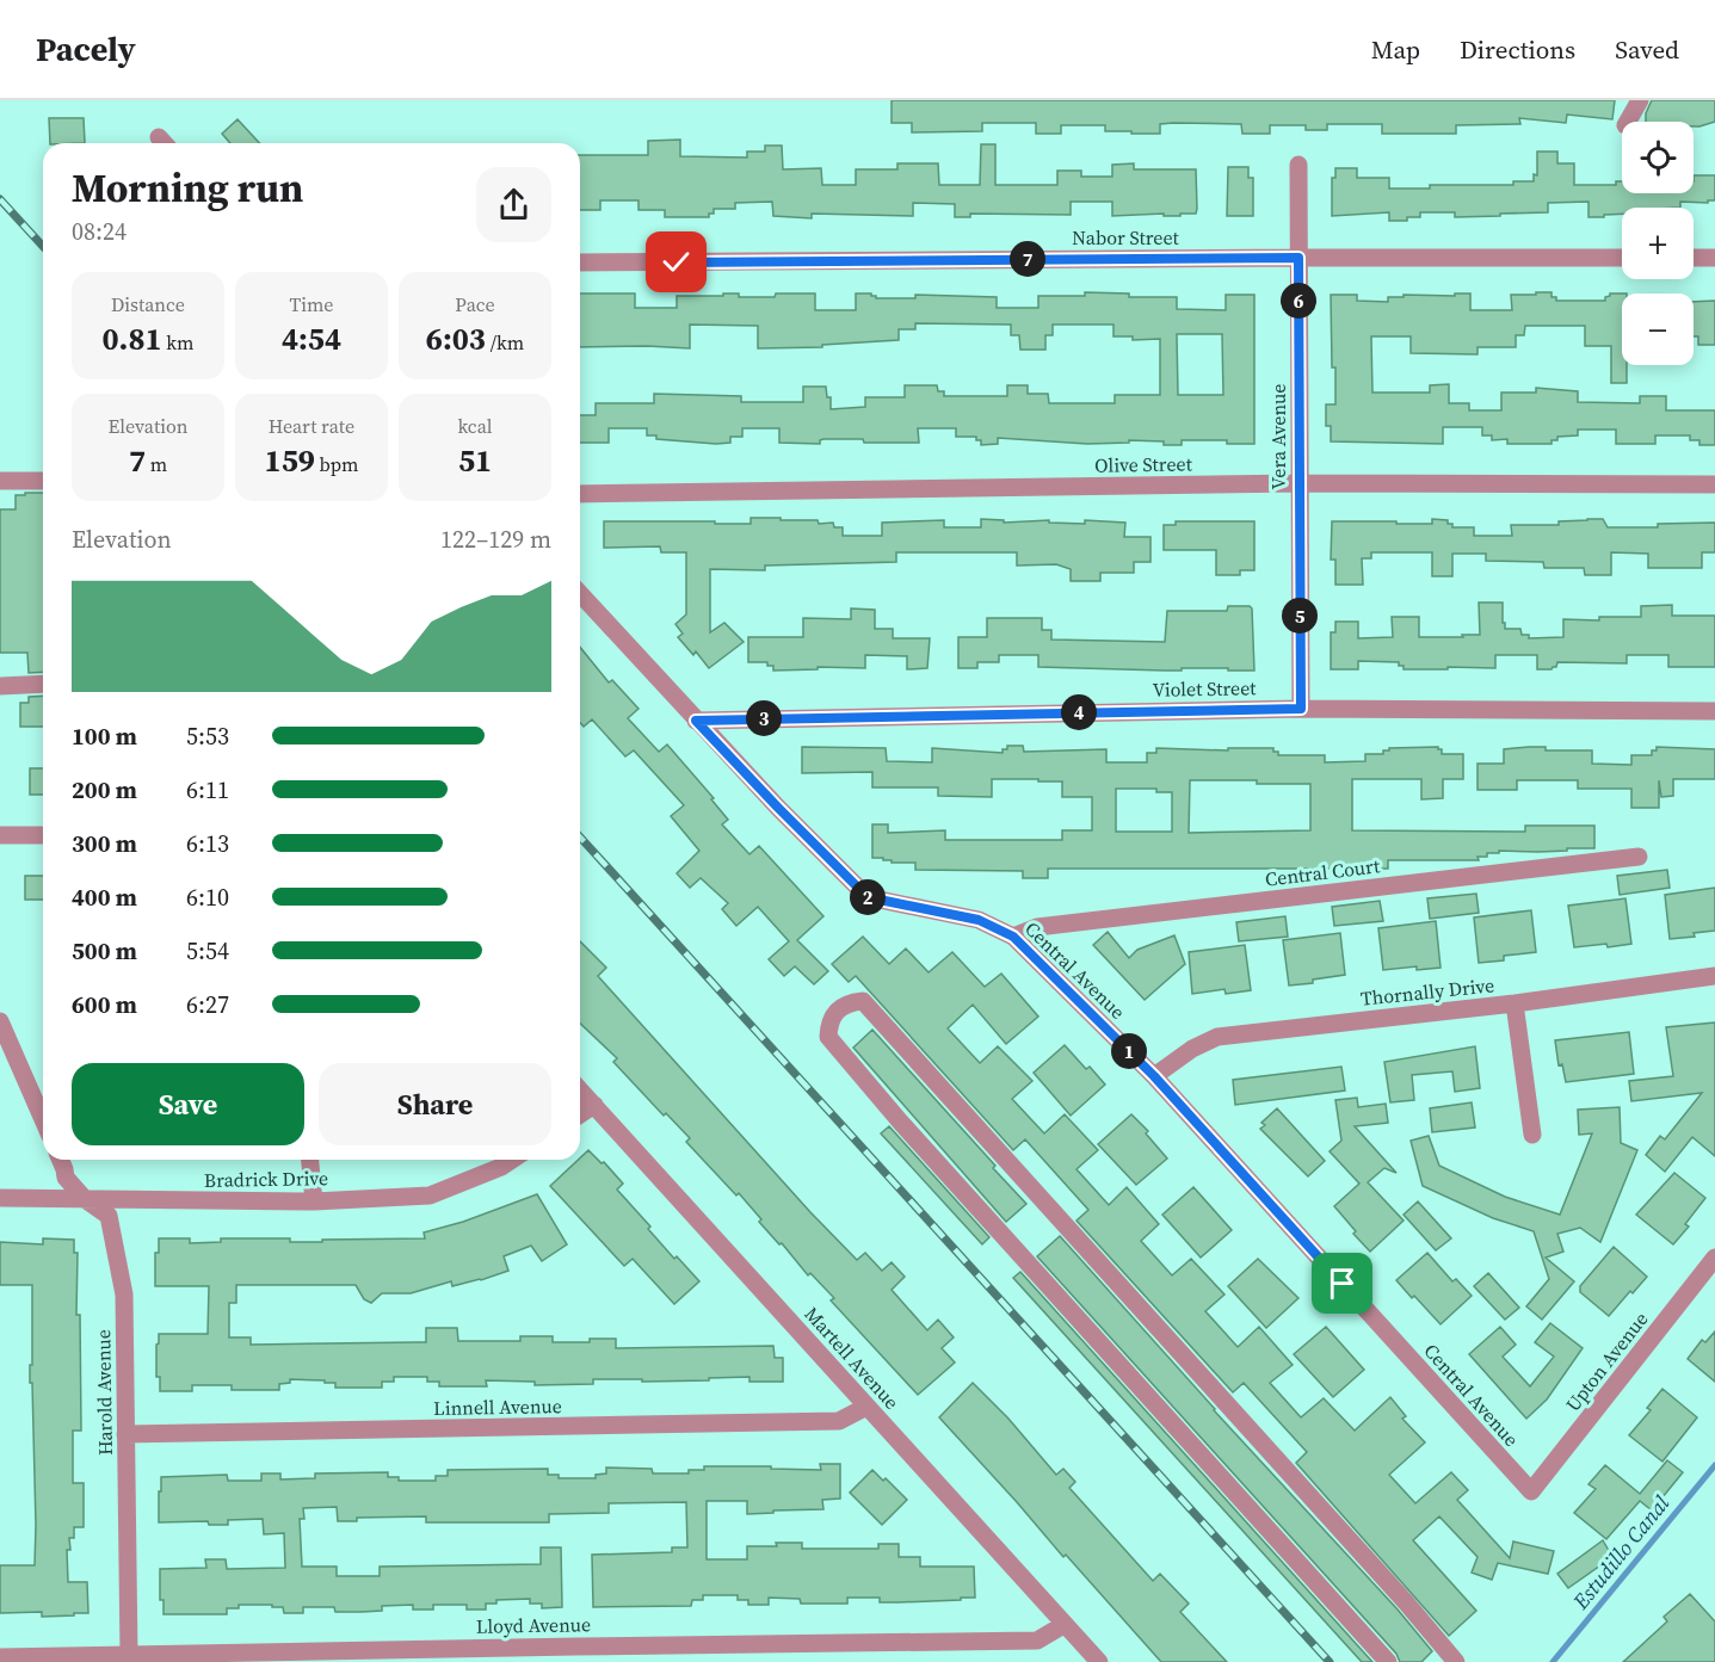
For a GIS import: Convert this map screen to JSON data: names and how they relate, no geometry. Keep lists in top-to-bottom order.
{
  "streets": {
    "street": [
      "Nabor Street",
      "Vera Avenue",
      "Olive Street",
      "Violet Street",
      "Central Court",
      "Central Avenue",
      "Thornally Drive",
      "Bradrick Drive",
      "Martell Avenue",
      "Upton Avenue",
      "Harold Avenue",
      "Linnell Avenue",
      "Lloyd Avenue"
    ]
  },
  "crossings": [
    ["Nabor Street", "Vera Avenue"],
    ["Vera Avenue", "Olive Street"],
    ["Vera Avenue", "Violet Street"],
    ["Violet Street", "Central Avenue"],
    ["Central Court", "Central Avenue"],
    ["Central Avenue", "Thornally Drive"],
    ["Central Avenue", "Upton Avenue"],
    ["Bradrick Drive", "Harold Avenue"],
    ["Martell Avenue", "Linnell Avenue"],
    ["Martell Avenue", "Lloyd Avenue"],
    ["Harold Avenue", "Linnell Avenue"],
    ["Harold Avenue", "Lloyd Avenue"]
  ],
  "water": ["Estudillo Canal"],
  "page": {
    "header": "Pacely",
    "nav": ["Map", "Directions", "Saved"],
    "map_buttons": ["+", "−"],
    "heading": ["Morning run", "08:24"],
    "pins": [
      "7",
      "6",
      "5",
      "4",
      "3",
      "2",
      "1"
    ],
    "stats": [
      ["Distance", "0.81 km"],
      ["Time", "4:54"],
      ["Pace", "6:03 /km"],
      ["Elevation", "7 m"],
      ["Heart rate", "159 bpm"],
      ["kcal", "51"]
    ],
    "chart": ["Elevation", "122–129 m"],
    "list": [
      {
        "name": "100 m",
        "note": "5:53"
      },
      {
        "name": "200 m",
        "note": "6:11"
      },
      {
        "name": "300 m",
        "note": "6:13"
      },
      {
        "name": "400 m",
        "note": "6:10"
      },
      {
        "name": "500 m",
        "note": "5:54"
      },
      {
        "name": "600 m",
        "note": "6:27"
      }
    ],
    "buttons": ["Save", "Share"]
  }
}
